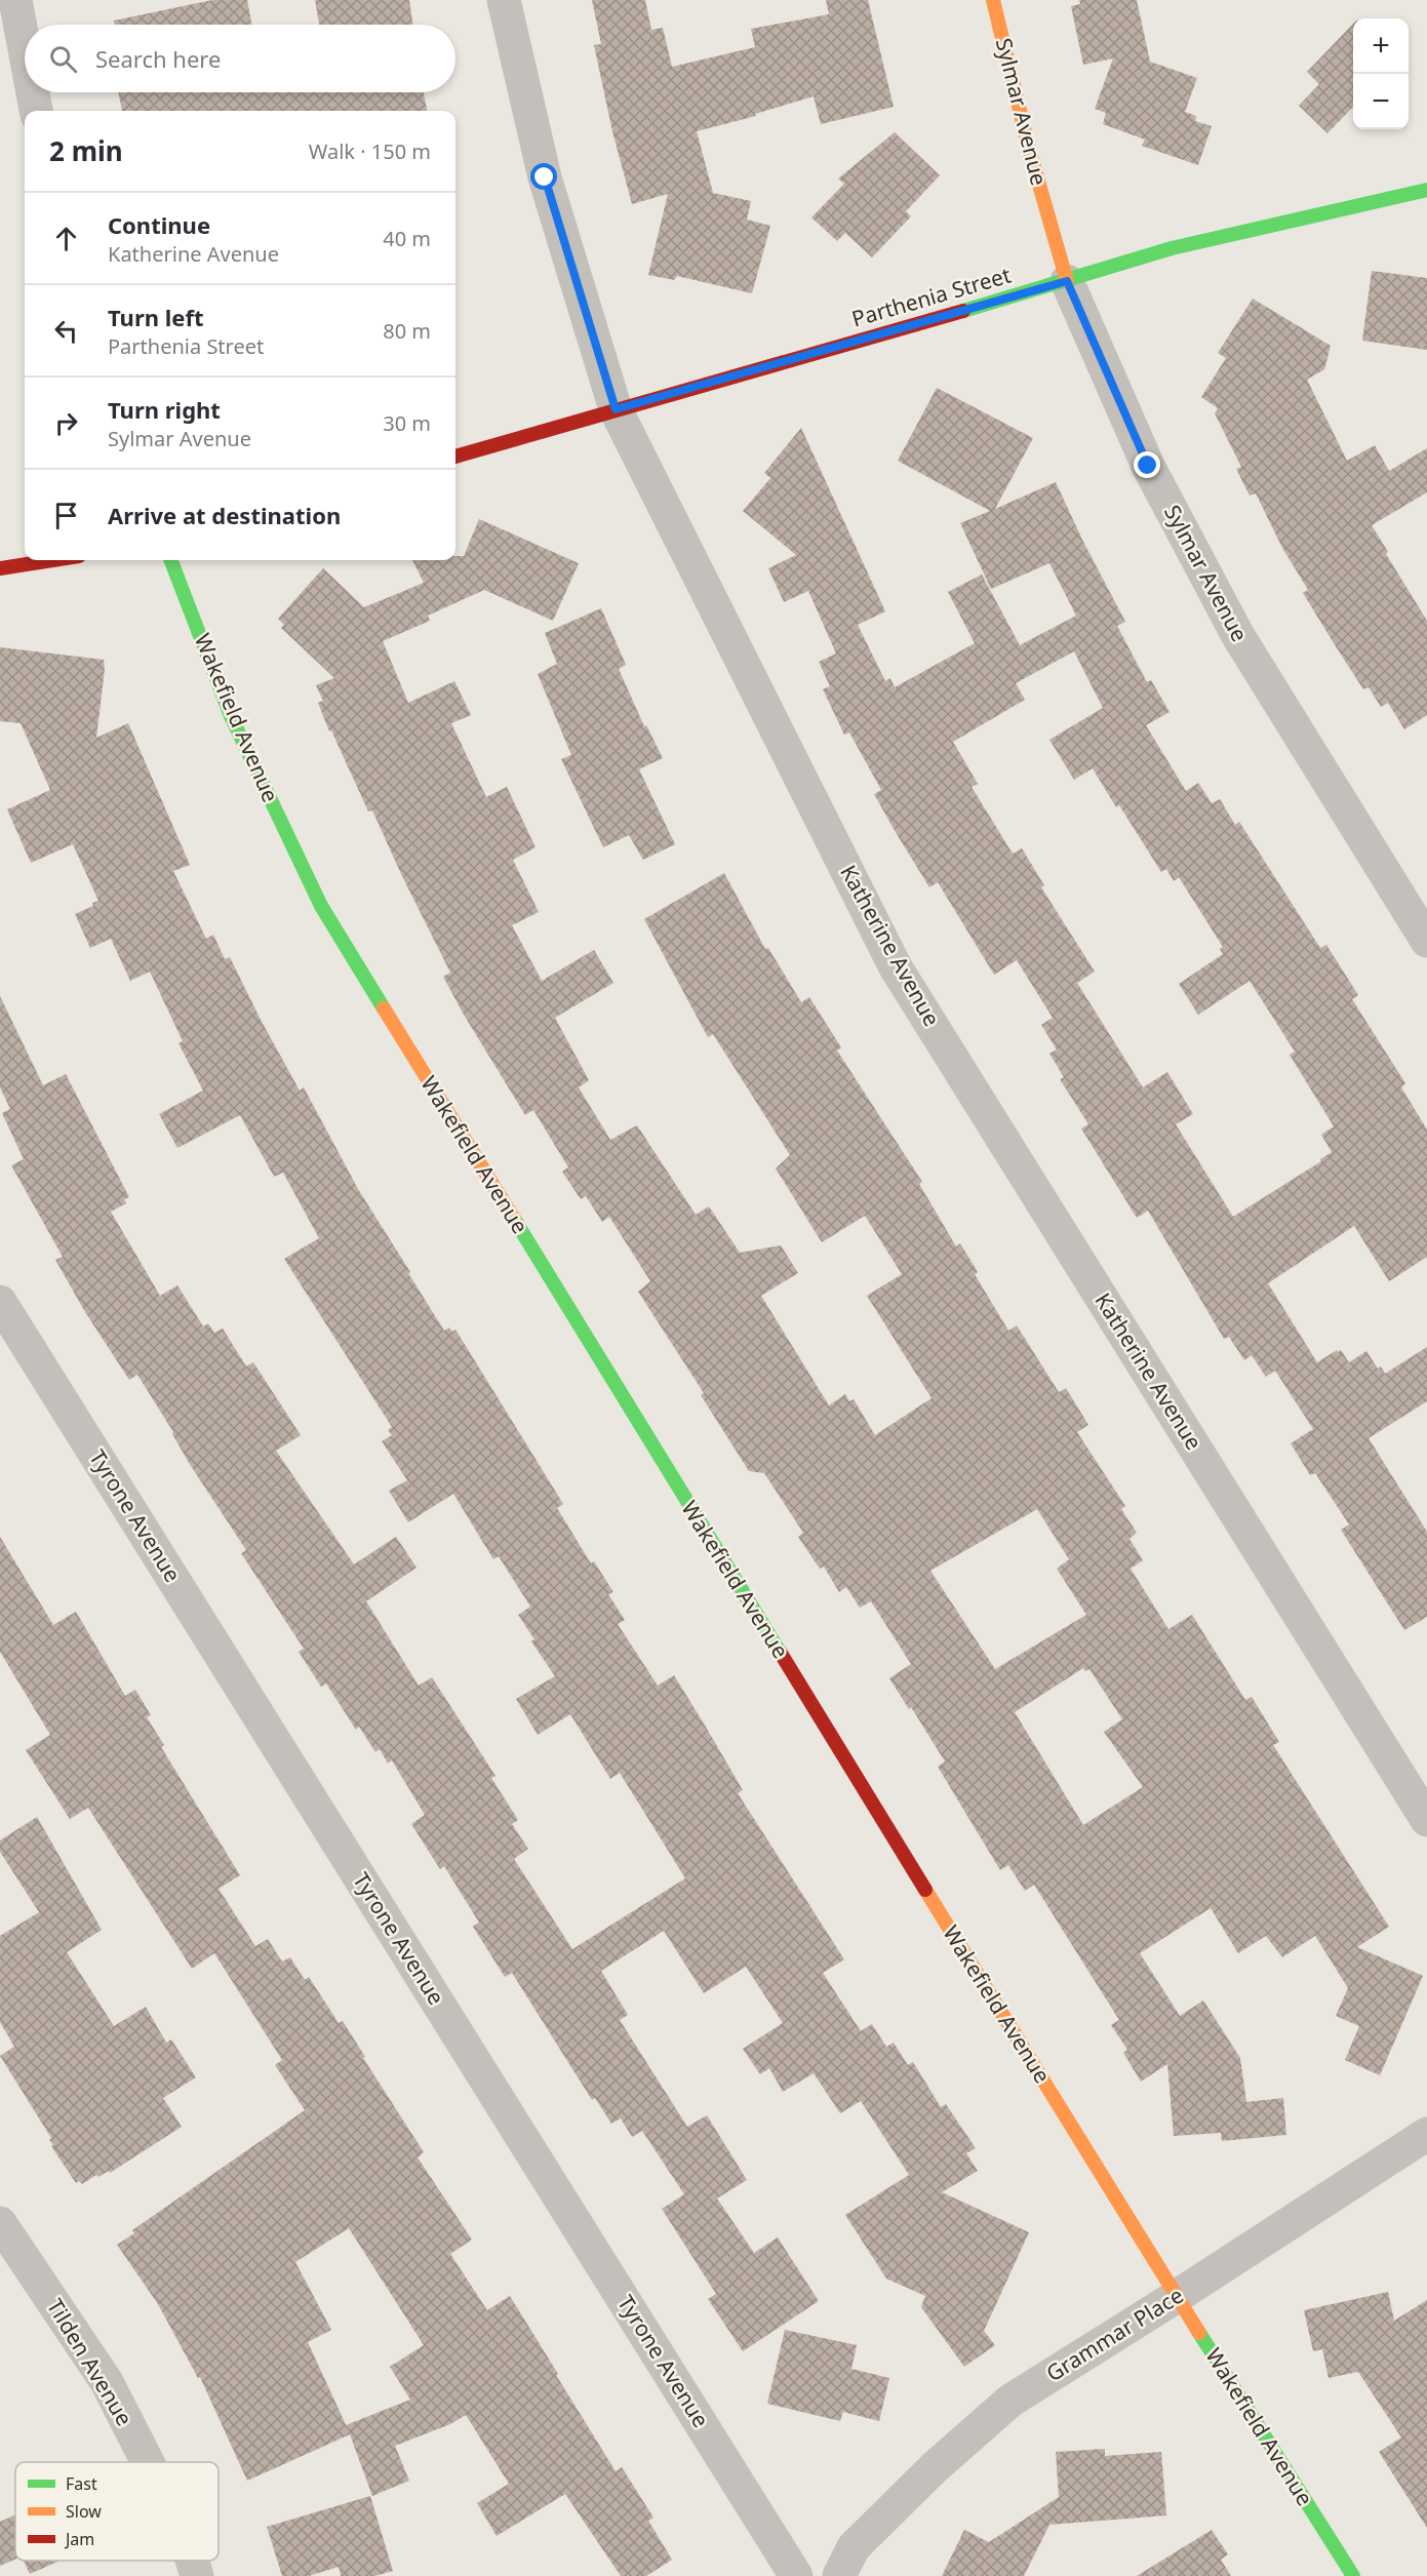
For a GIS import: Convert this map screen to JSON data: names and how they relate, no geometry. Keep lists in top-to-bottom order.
{
  "streets": {
    "street": [
      "Sylmar Avenue",
      "Parthenia Street",
      "Wakefield Avenue",
      "Katherine Avenue",
      "Tyrone Avenue",
      "Grammar Place",
      "Tilden Avenue"
    ]
  },
  "crossings": [
    ["Sylmar Avenue", "Parthenia Street"],
    ["Parthenia Street", "Katherine Avenue"],
    ["Wakefield Avenue", "Grammar Place"]
  ],
  "legend": ["Fast", "Slow", "Jam"],
  "page": {
    "map_buttons": ["+", "−"],
    "search": "Search here",
    "heading": ["2 min", "Walk · 150 m"],
    "list": [
      ["Continue", "Katherine Avenue", "40 m"],
      ["Turn left", "Parthenia Street", "80 m"],
      ["Turn right", "Sylmar Avenue", "30 m"],
      "Arrive at destination"
    ]
  }
}
